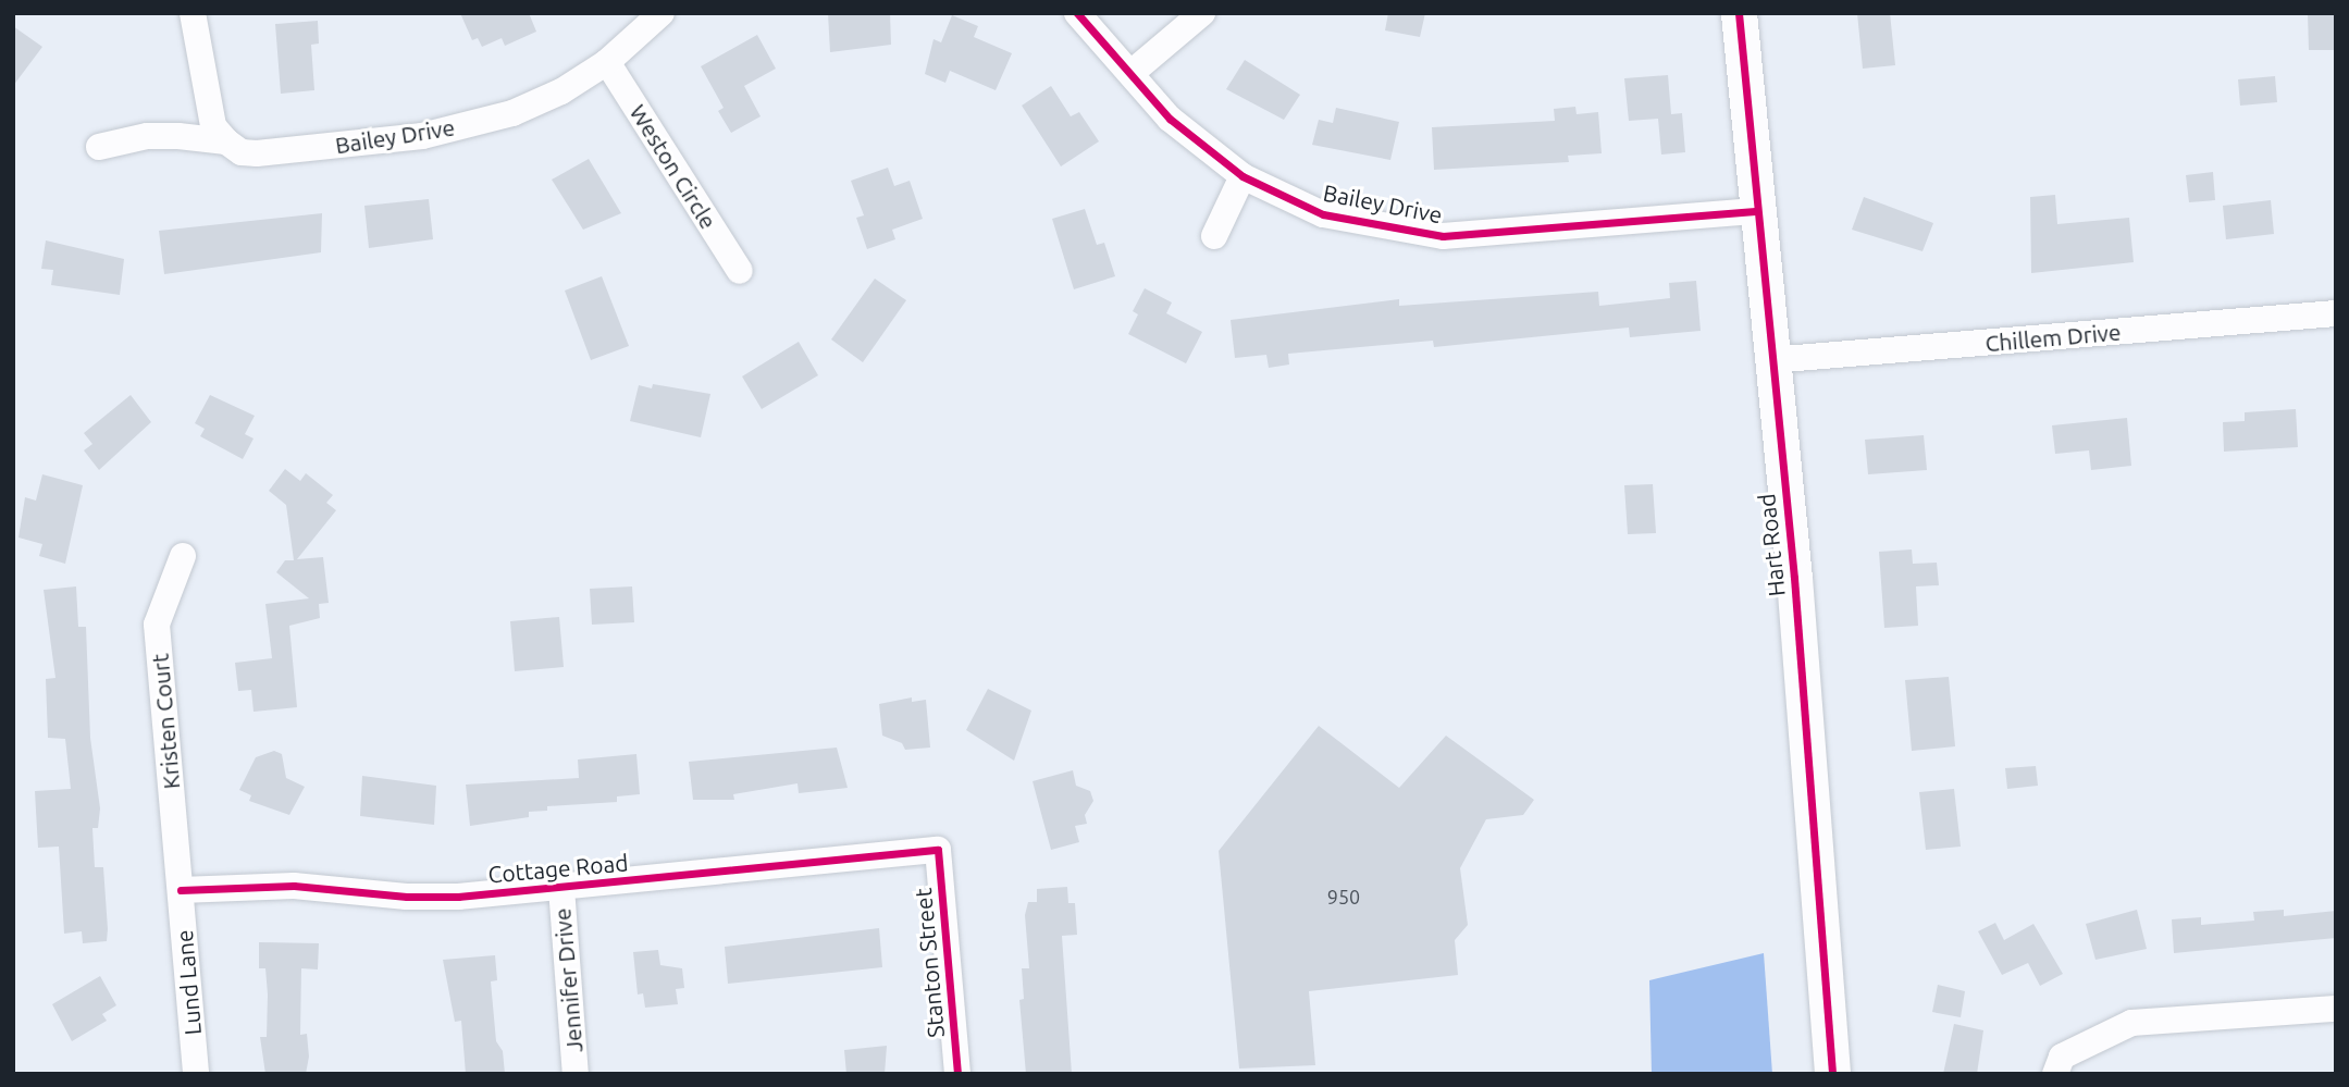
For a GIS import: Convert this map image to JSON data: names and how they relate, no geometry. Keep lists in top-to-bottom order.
{
  "streets": {
    "street": [
      "Bailey Drive",
      "Weston Circle",
      "Chillem Drive",
      "Hart Road",
      "Kristen Court",
      "Cottage Road",
      "Stanton Street",
      "Jennifer Drive",
      "Lund Lane"
    ]
  },
  "crossings": [
    ["Bailey Drive", "Weston Circle"],
    ["Bailey Drive", "Hart Road"],
    ["Chillem Drive", "Hart Road"],
    ["Kristen Court", "Cottage Road"],
    ["Kristen Court", "Lund Lane"],
    ["Cottage Road", "Stanton Street"],
    ["Cottage Road", "Jennifer Drive"],
    ["Cottage Road", "Lund Lane"]
  ],
  "house_numbers": ["950"]
}
